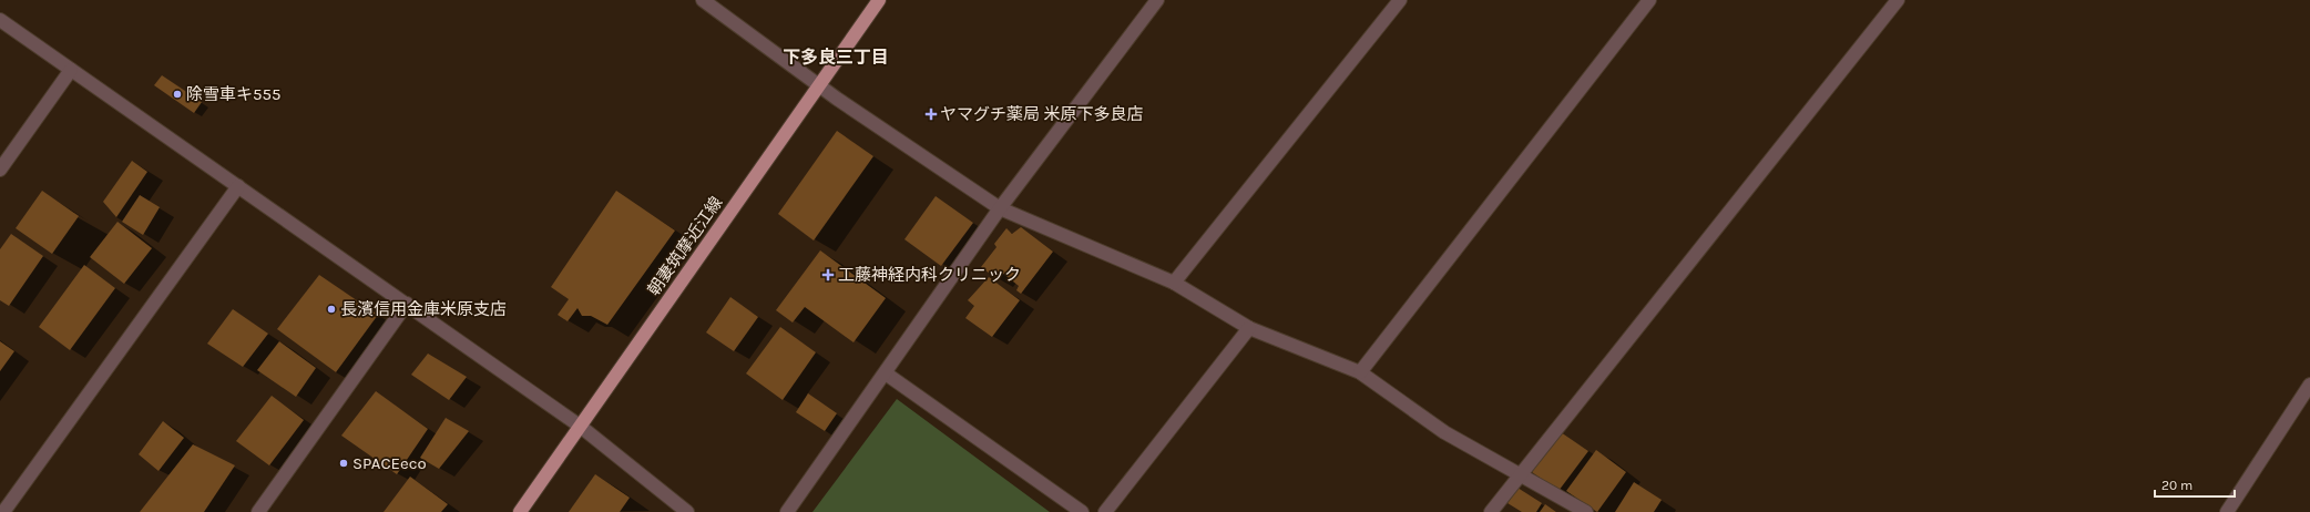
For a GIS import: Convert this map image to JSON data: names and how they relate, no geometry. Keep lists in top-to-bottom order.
{
  "streets": {
    "main road": ["朝妻筑摩近江線"]
  },
  "districts": ["下多良三丁目"],
  "places": {
    "other": ["除雪車キ555", "長濱信用金庫米原支店", "SPACEeco"],
    "health": ["ヤマグチ薬局 米原下多良店", "工藤神経内科クリニック"]
  },
  "scale_bar": "20 m"
}
